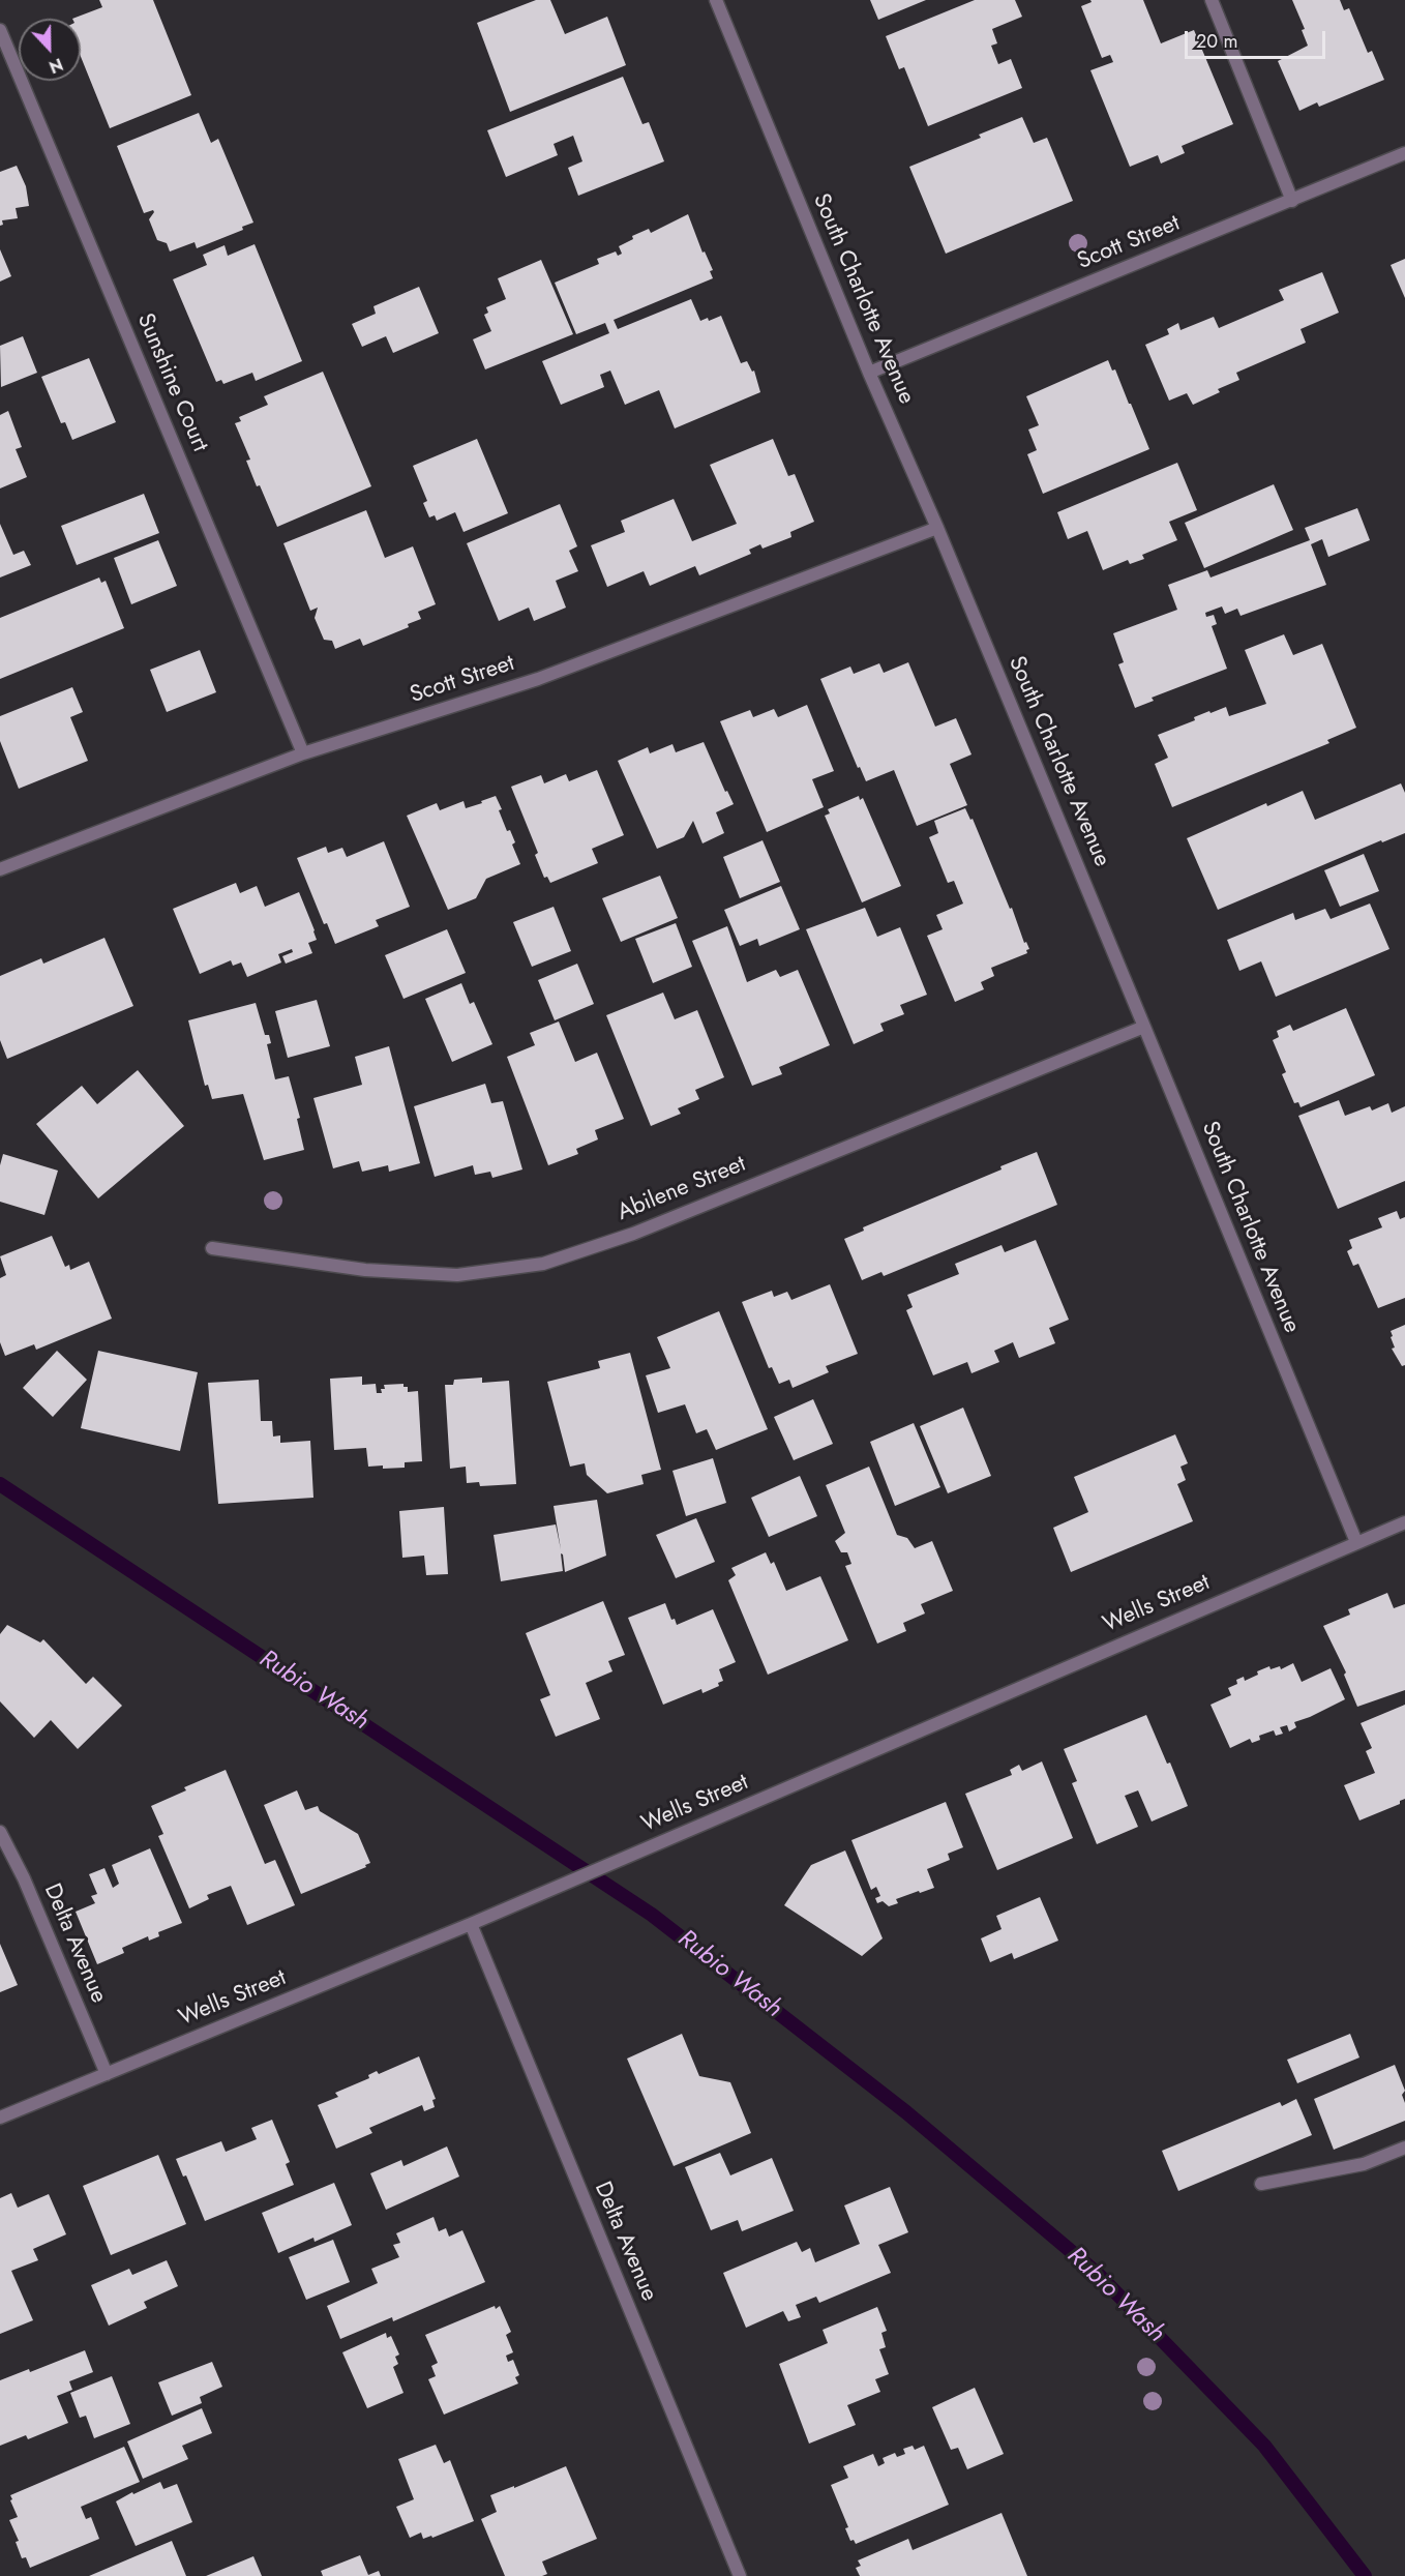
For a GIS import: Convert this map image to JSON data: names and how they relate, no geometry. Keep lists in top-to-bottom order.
{
  "streets": {
    "street": [
      "Scott Street",
      "South Charlotte Avenue",
      "Sunshine Court",
      "Abilene Street",
      "Wells Street",
      "Delta Avenue"
    ]
  },
  "crossings": [
    ["Scott Street", "South Charlotte Avenue"],
    ["Scott Street", "Sunshine Court"],
    ["South Charlotte Avenue", "Abilene Street"],
    ["South Charlotte Avenue", "Wells Street"],
    ["Wells Street", "Delta Avenue"]
  ],
  "water": ["Rubio Wash"],
  "scale_bar": "20 m",
  "north": "bottom"
}
